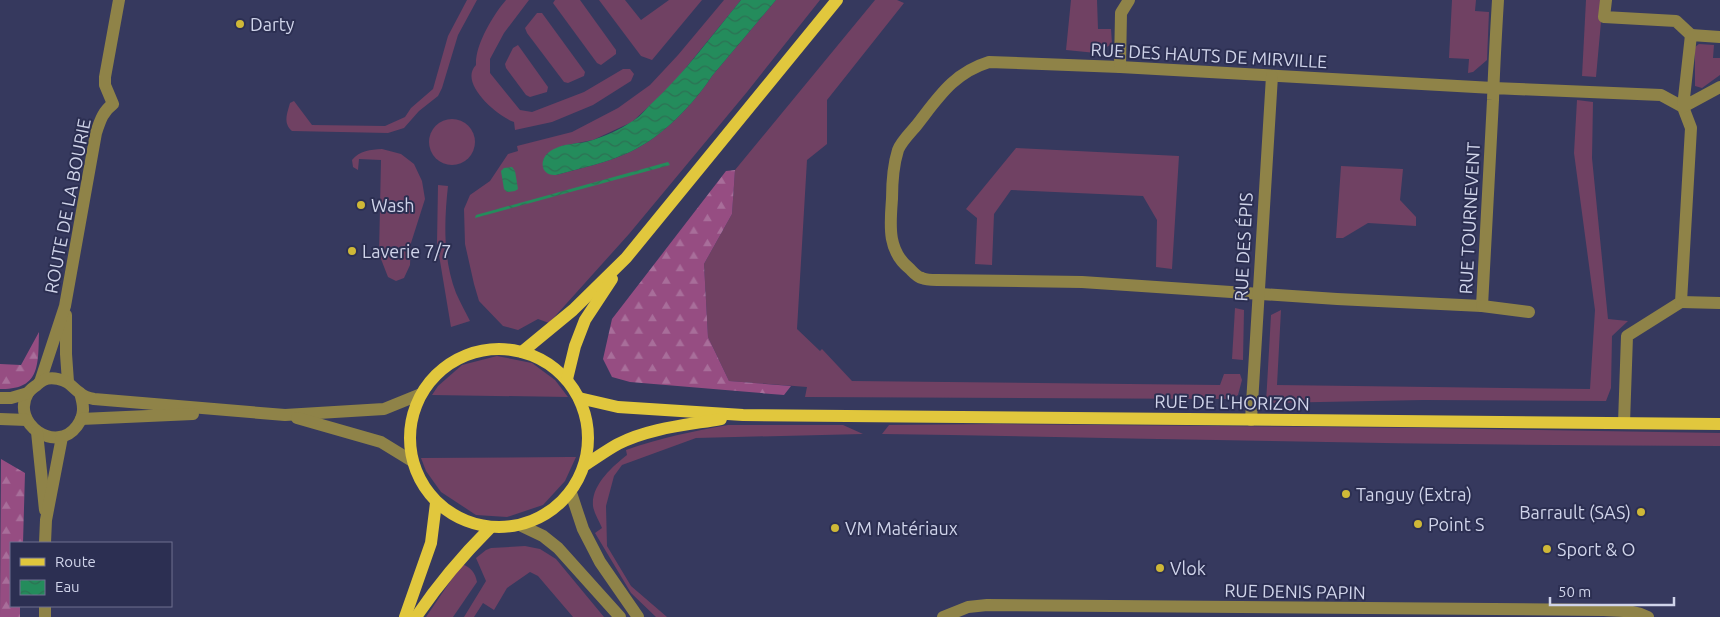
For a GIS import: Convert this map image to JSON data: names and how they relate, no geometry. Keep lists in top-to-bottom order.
{
  "streets": {
    "main road": ["RUE DE L'HORIZON"],
    "street": [
      "RUE DES HAUTS DE MIRVILLE",
      "ROUTE DE LA BOURIE",
      "RUE TOURNEVENT",
      "RUE DES ÉPIS",
      "RUE DENIS PAPIN"
    ]
  },
  "crossings": [
    ["RUE DES HAUTS DE MIRVILLE", "RUE TOURNEVENT"],
    ["RUE DES HAUTS DE MIRVILLE", "RUE DES ÉPIS"],
    ["RUE TOURNEVENT", "RUE DES ÉPIS"],
    ["RUE DES ÉPIS", "RUE DE L'HORIZON"]
  ],
  "places": [
    "Darty",
    "Wash",
    "Laverie 7/7",
    "Tanguy (Extra)",
    "Barrault (SAS)",
    "Point S",
    "VM Matériaux",
    "Sport & O",
    "Vlok"
  ],
  "legend": ["Route", "Eau"],
  "scale_bar": "50 m"
}
